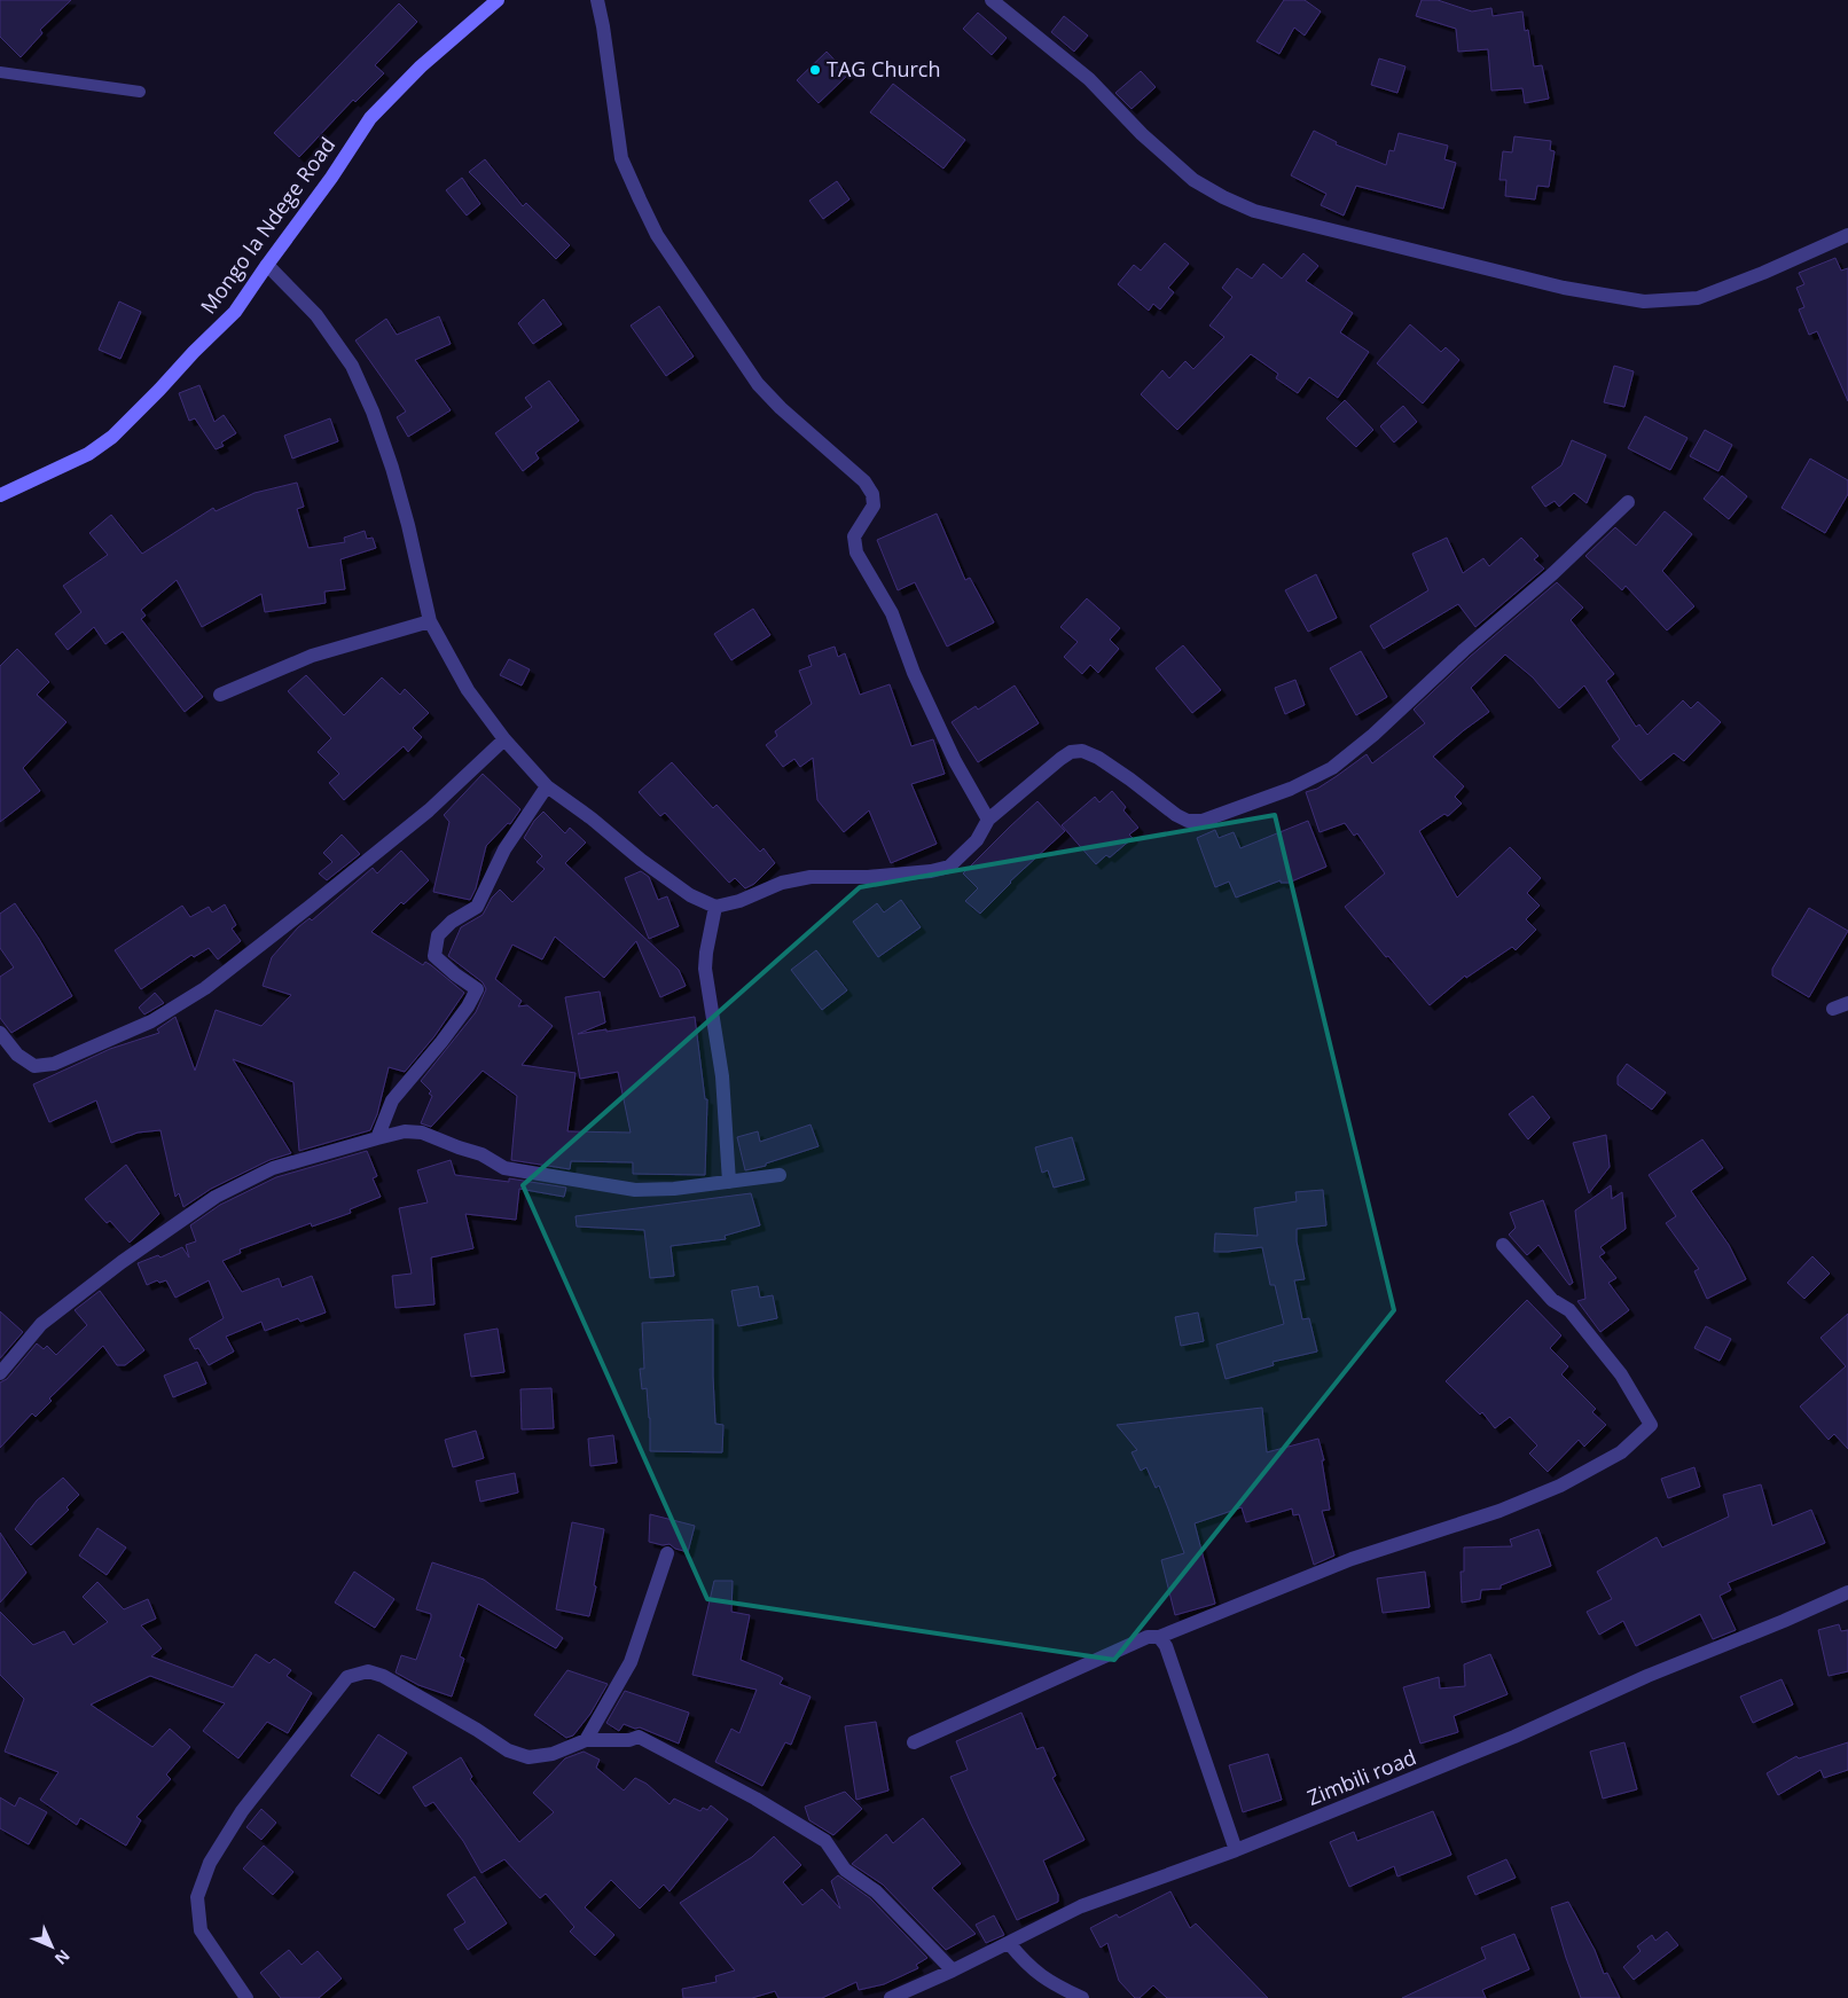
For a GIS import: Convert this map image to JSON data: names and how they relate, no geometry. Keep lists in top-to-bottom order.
{
  "streets": {
    "street": ["Mongo la Ndege Road", "Zimbili road"]
  },
  "places": ["TAG Church"],
  "north": "bottom right"
}
